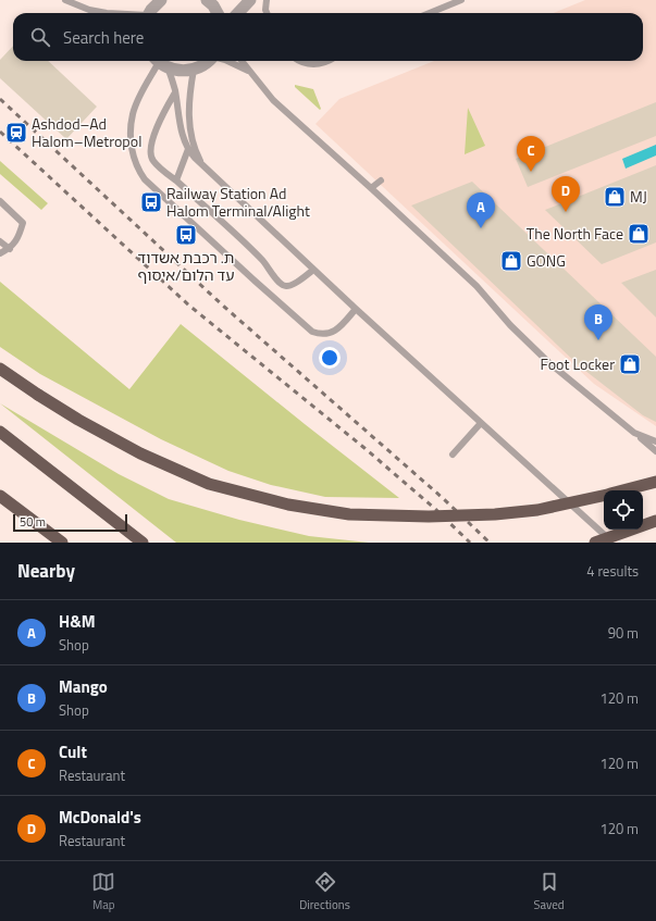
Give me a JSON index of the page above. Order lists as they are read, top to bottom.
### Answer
{
  "places": {
    "station": ["Ashdod–Ad Halom–Metropol"],
    "shop": [
      "MJ",
      "The North Face",
      "GONG",
      "Foot Locker"
    ],
    "bus stop": ["Railway Station Ad Halom Terminal/Alight", "ת. רכבת אשדוד עד הלום/איסוף"]
  },
  "scale_bar": "50 m",
  "page": {
    "search": "Search here",
    "pins": [
      "C",
      "D",
      "A",
      "B"
    ],
    "scale": "50 m",
    "heading": ["Nearby", "4 results"],
    "list": [
      {
        "mark": "A",
        "name": "H&M",
        "note": "Shop",
        "value": "90 m"
      },
      {
        "mark": "B",
        "name": "Mango",
        "note": "Shop",
        "value": "120 m"
      },
      {
        "mark": "C",
        "name": "Cult",
        "note": "Restaurant",
        "value": "120 m"
      },
      {
        "mark": "D",
        "name": "McDonald's",
        "note": "Restaurant",
        "value": "120 m"
      }
    ],
    "nav": ["Map", "Directions", "Saved"]
  }
}
